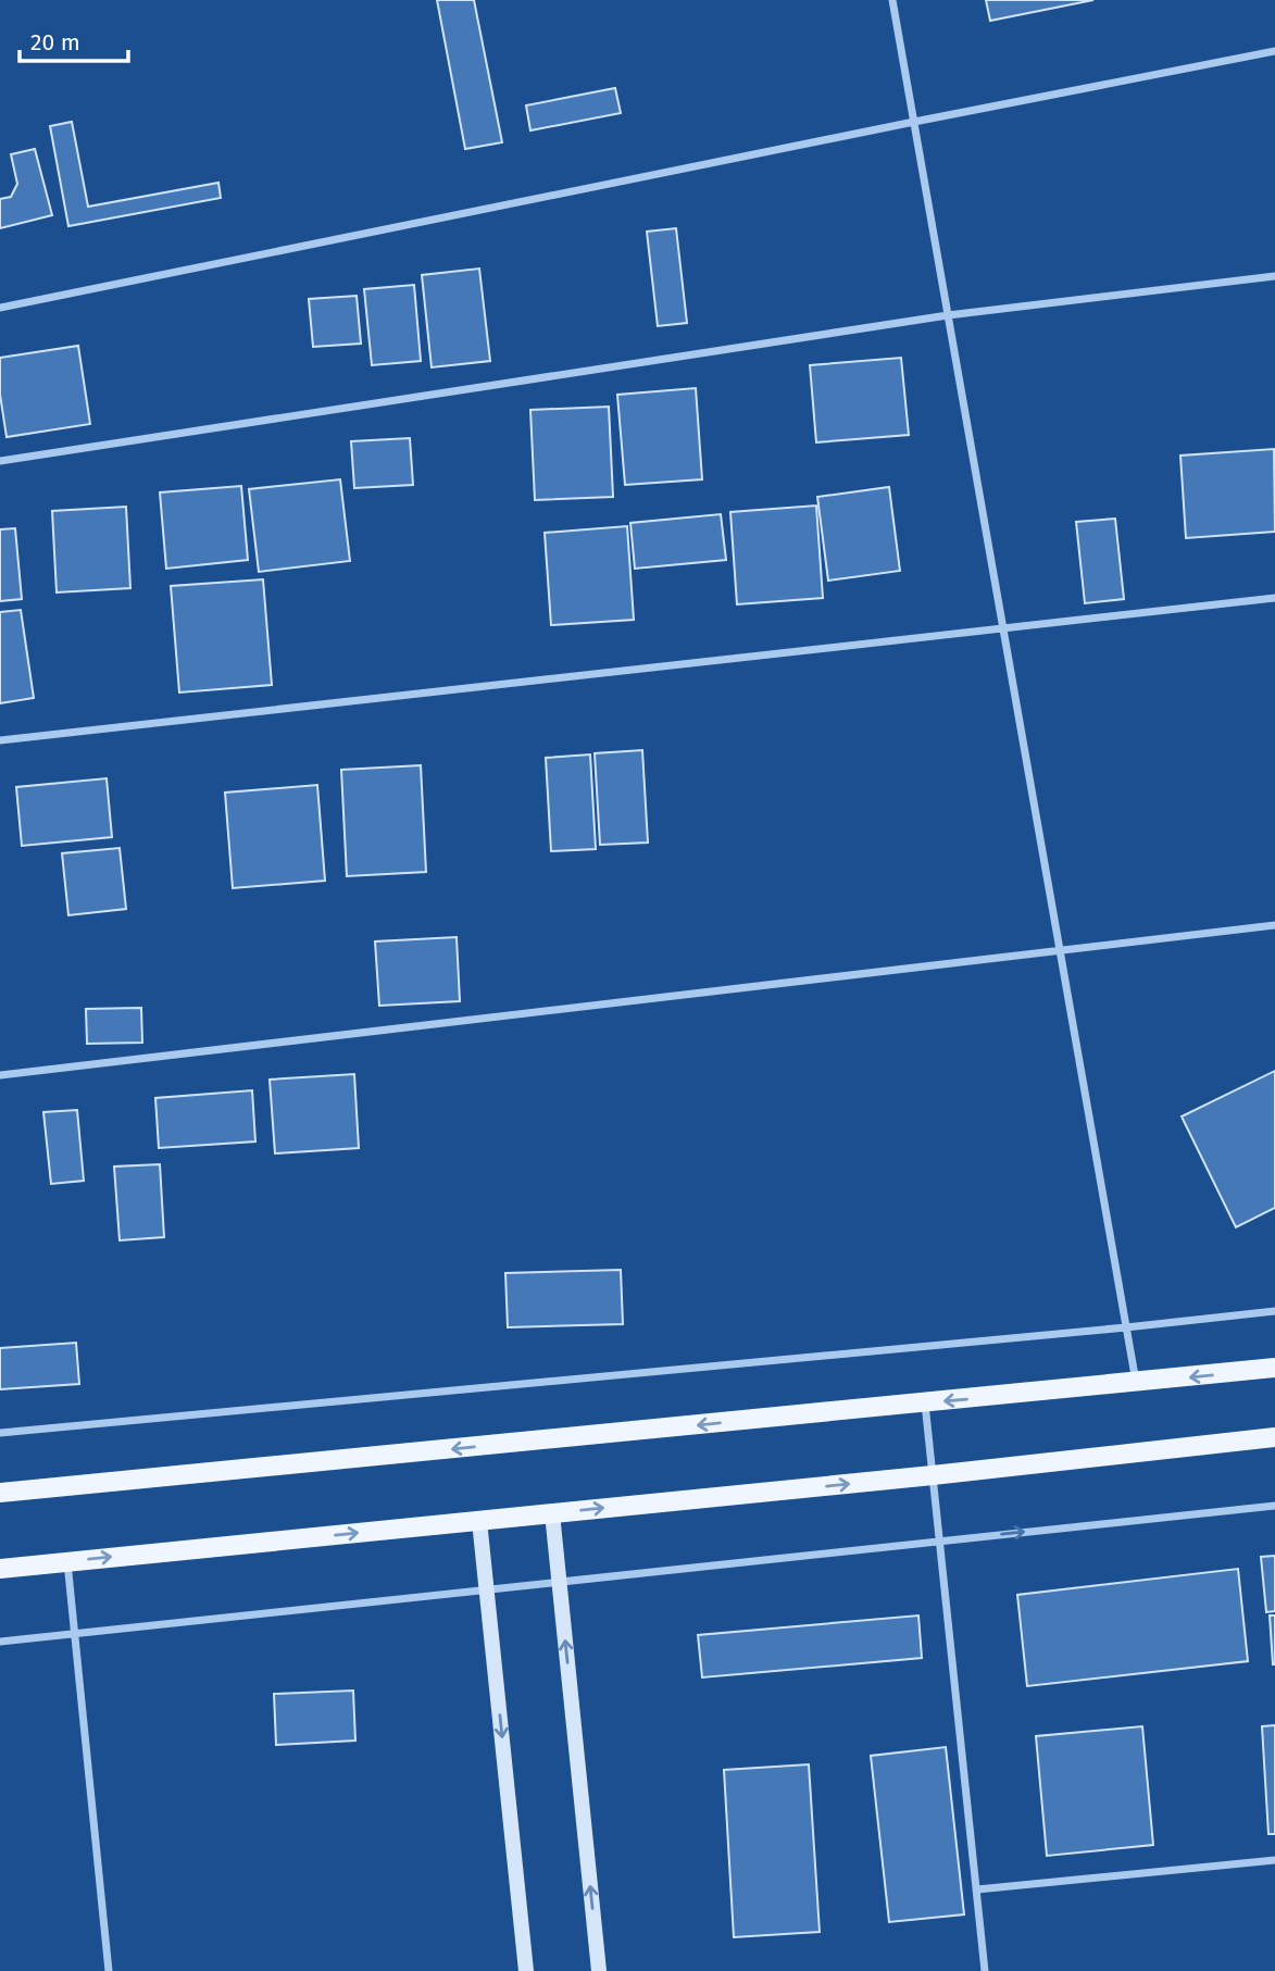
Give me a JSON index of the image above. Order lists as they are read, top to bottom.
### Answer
{
  "scale_bar": "20 m"
}
